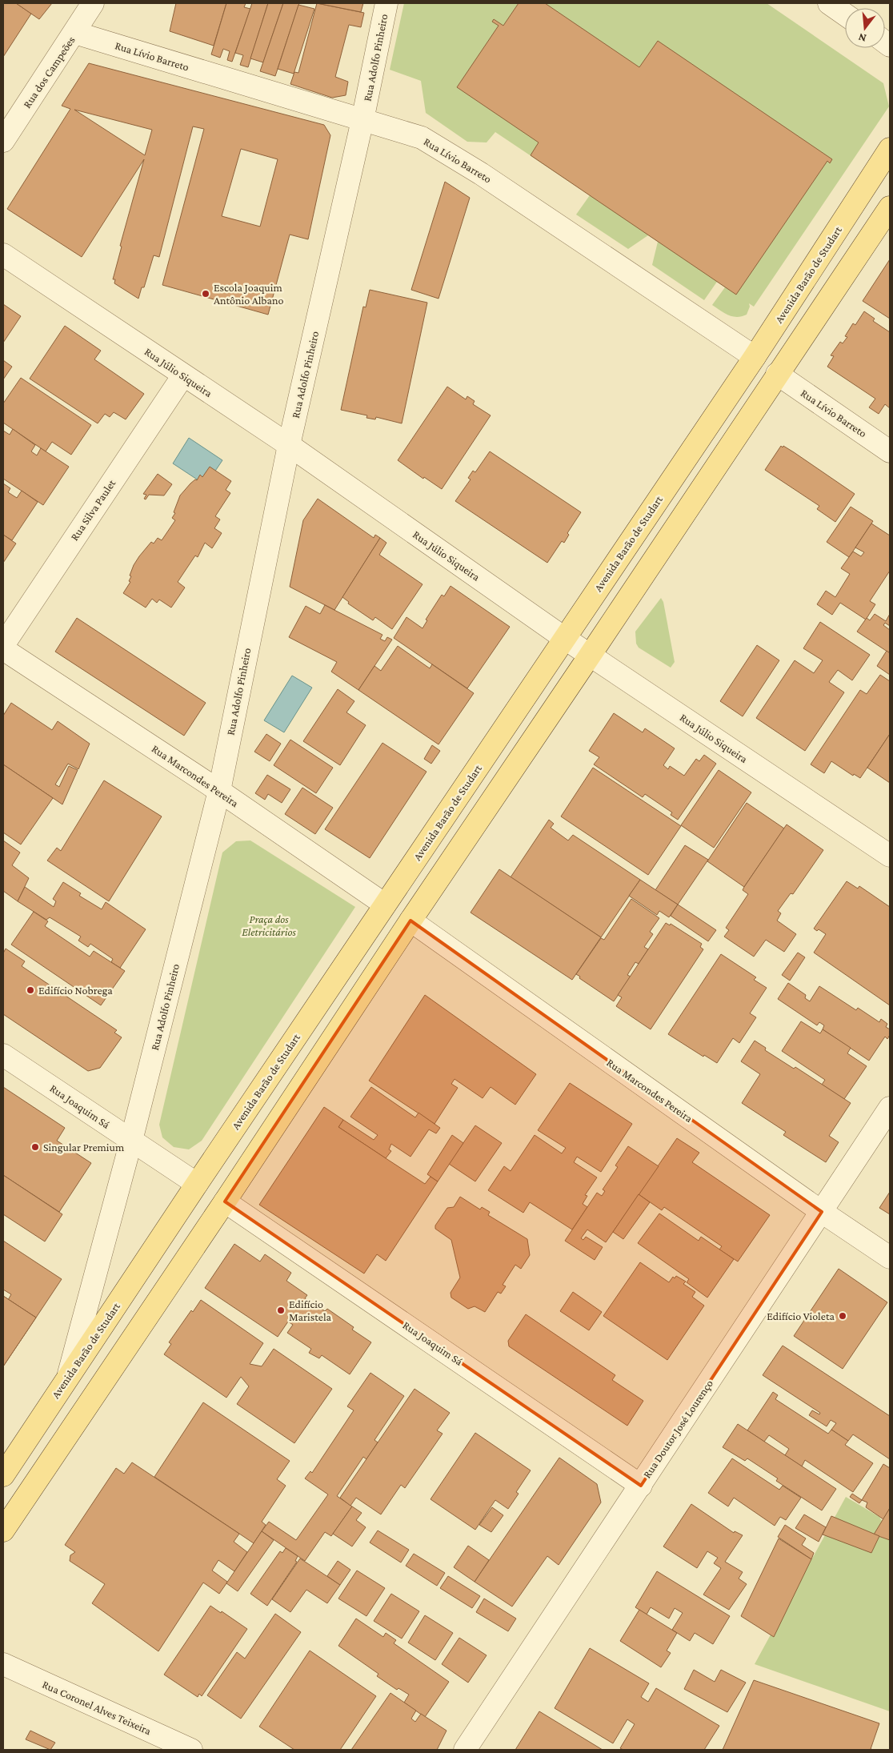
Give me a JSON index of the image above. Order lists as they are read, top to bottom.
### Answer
{
  "streets": {
    "main road": ["Avenida Barão de Studart"],
    "street": [
      "Rua Lívio Barreto",
      "Rua Adolfo Pinheiro",
      "Rua dos Campeões",
      "Rua Júlio Siqueira",
      "Rua Silva Paulet",
      "Rua Marcondes Pereira",
      "Rua Joaquim Sá",
      "Rua Doutor José Lourenço",
      "Rua Coronel Alves Teixeira"
    ]
  },
  "crossings": [
    ["Rua Lívio Barreto", "Rua Adolfo Pinheiro"],
    ["Rua Lívio Barreto", "Rua dos Campeões"],
    ["Rua Lívio Barreto", "Avenida Barão de Studart"],
    ["Rua Adolfo Pinheiro", "Avenida Barão de Studart"],
    ["Rua Adolfo Pinheiro", "Rua Júlio Siqueira"],
    ["Rua Adolfo Pinheiro", "Rua Marcondes Pereira"],
    ["Rua Adolfo Pinheiro", "Rua Joaquim Sá"],
    ["Avenida Barão de Studart", "Rua Júlio Siqueira"],
    ["Avenida Barão de Studart", "Rua Marcondes Pereira"],
    ["Avenida Barão de Studart", "Rua Joaquim Sá"],
    ["Rua Júlio Siqueira", "Rua Silva Paulet"],
    ["Rua Marcondes Pereira", "Rua Doutor José Lourenço"],
    ["Rua Joaquim Sá", "Rua Doutor José Lourenço"]
  ],
  "parks": ["Praça dos Eletricitários"],
  "places": [
    "Escola Joaquim Antônio Albano",
    "Edifício Nobrega",
    "Singular Premium",
    "Edifício Maristela",
    "Edifício Violeta"
  ],
  "north": "bottom"
}
